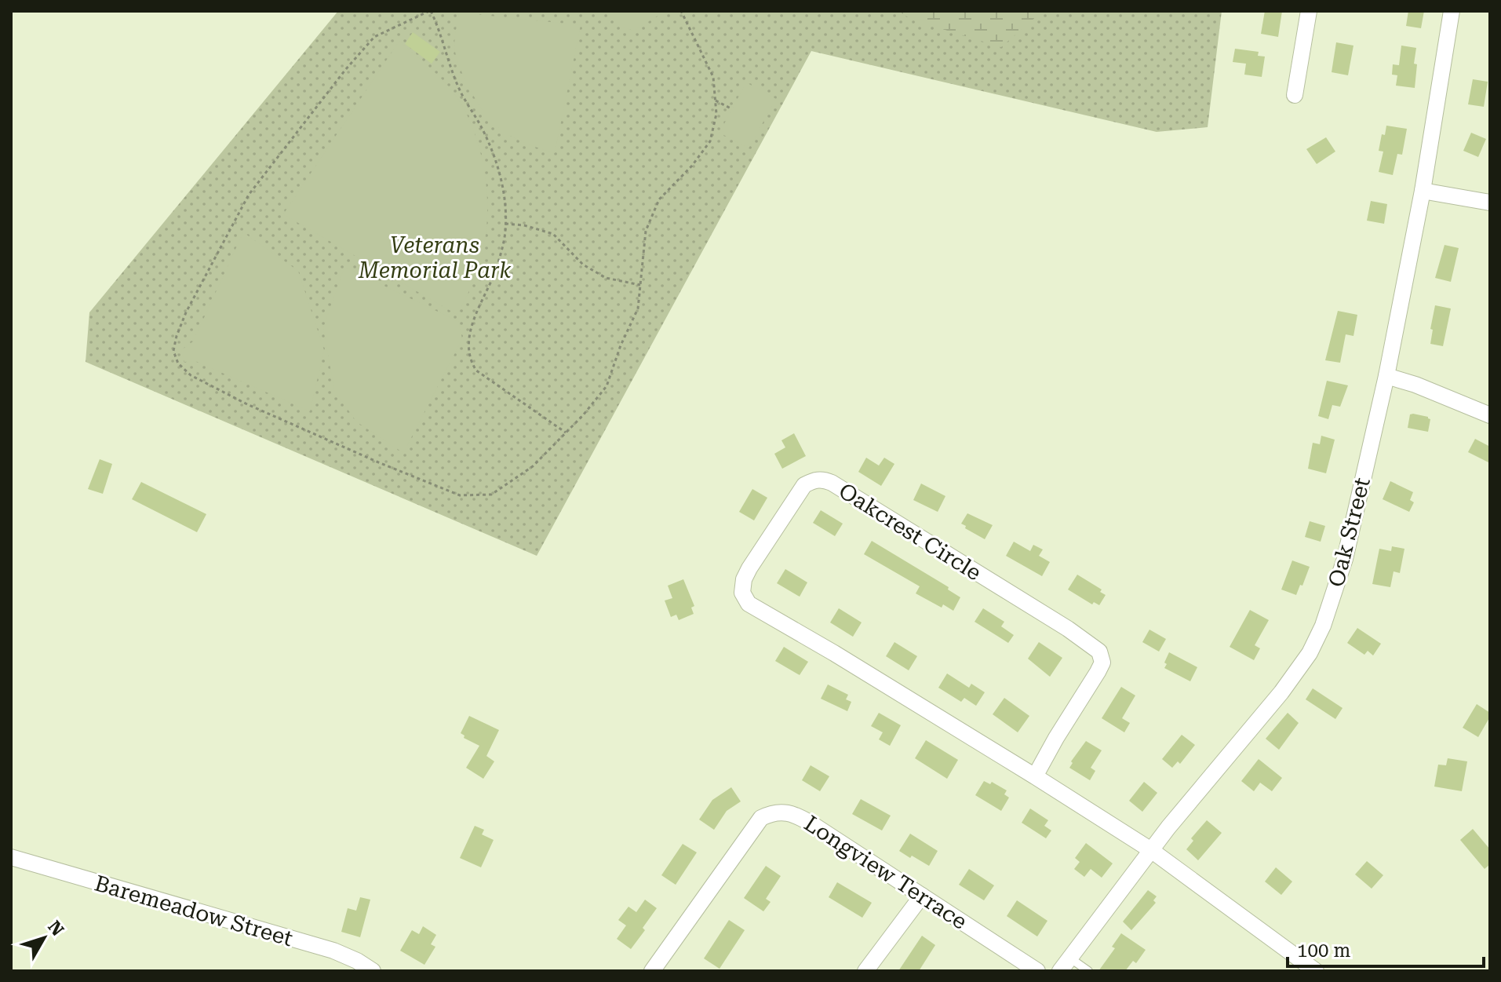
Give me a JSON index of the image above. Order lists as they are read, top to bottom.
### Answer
{
  "streets": {
    "street": [
      "Oakcrest Circle",
      "Oak Street",
      "Longview Terrace",
      "Baremeadow Street"
    ]
  },
  "crossings": [
    ["Oakcrest Circle", "Oak Street"]
  ],
  "parks": ["Veterans Memorial Park"],
  "scale_bar": "100 m",
  "north": "top right"
}
